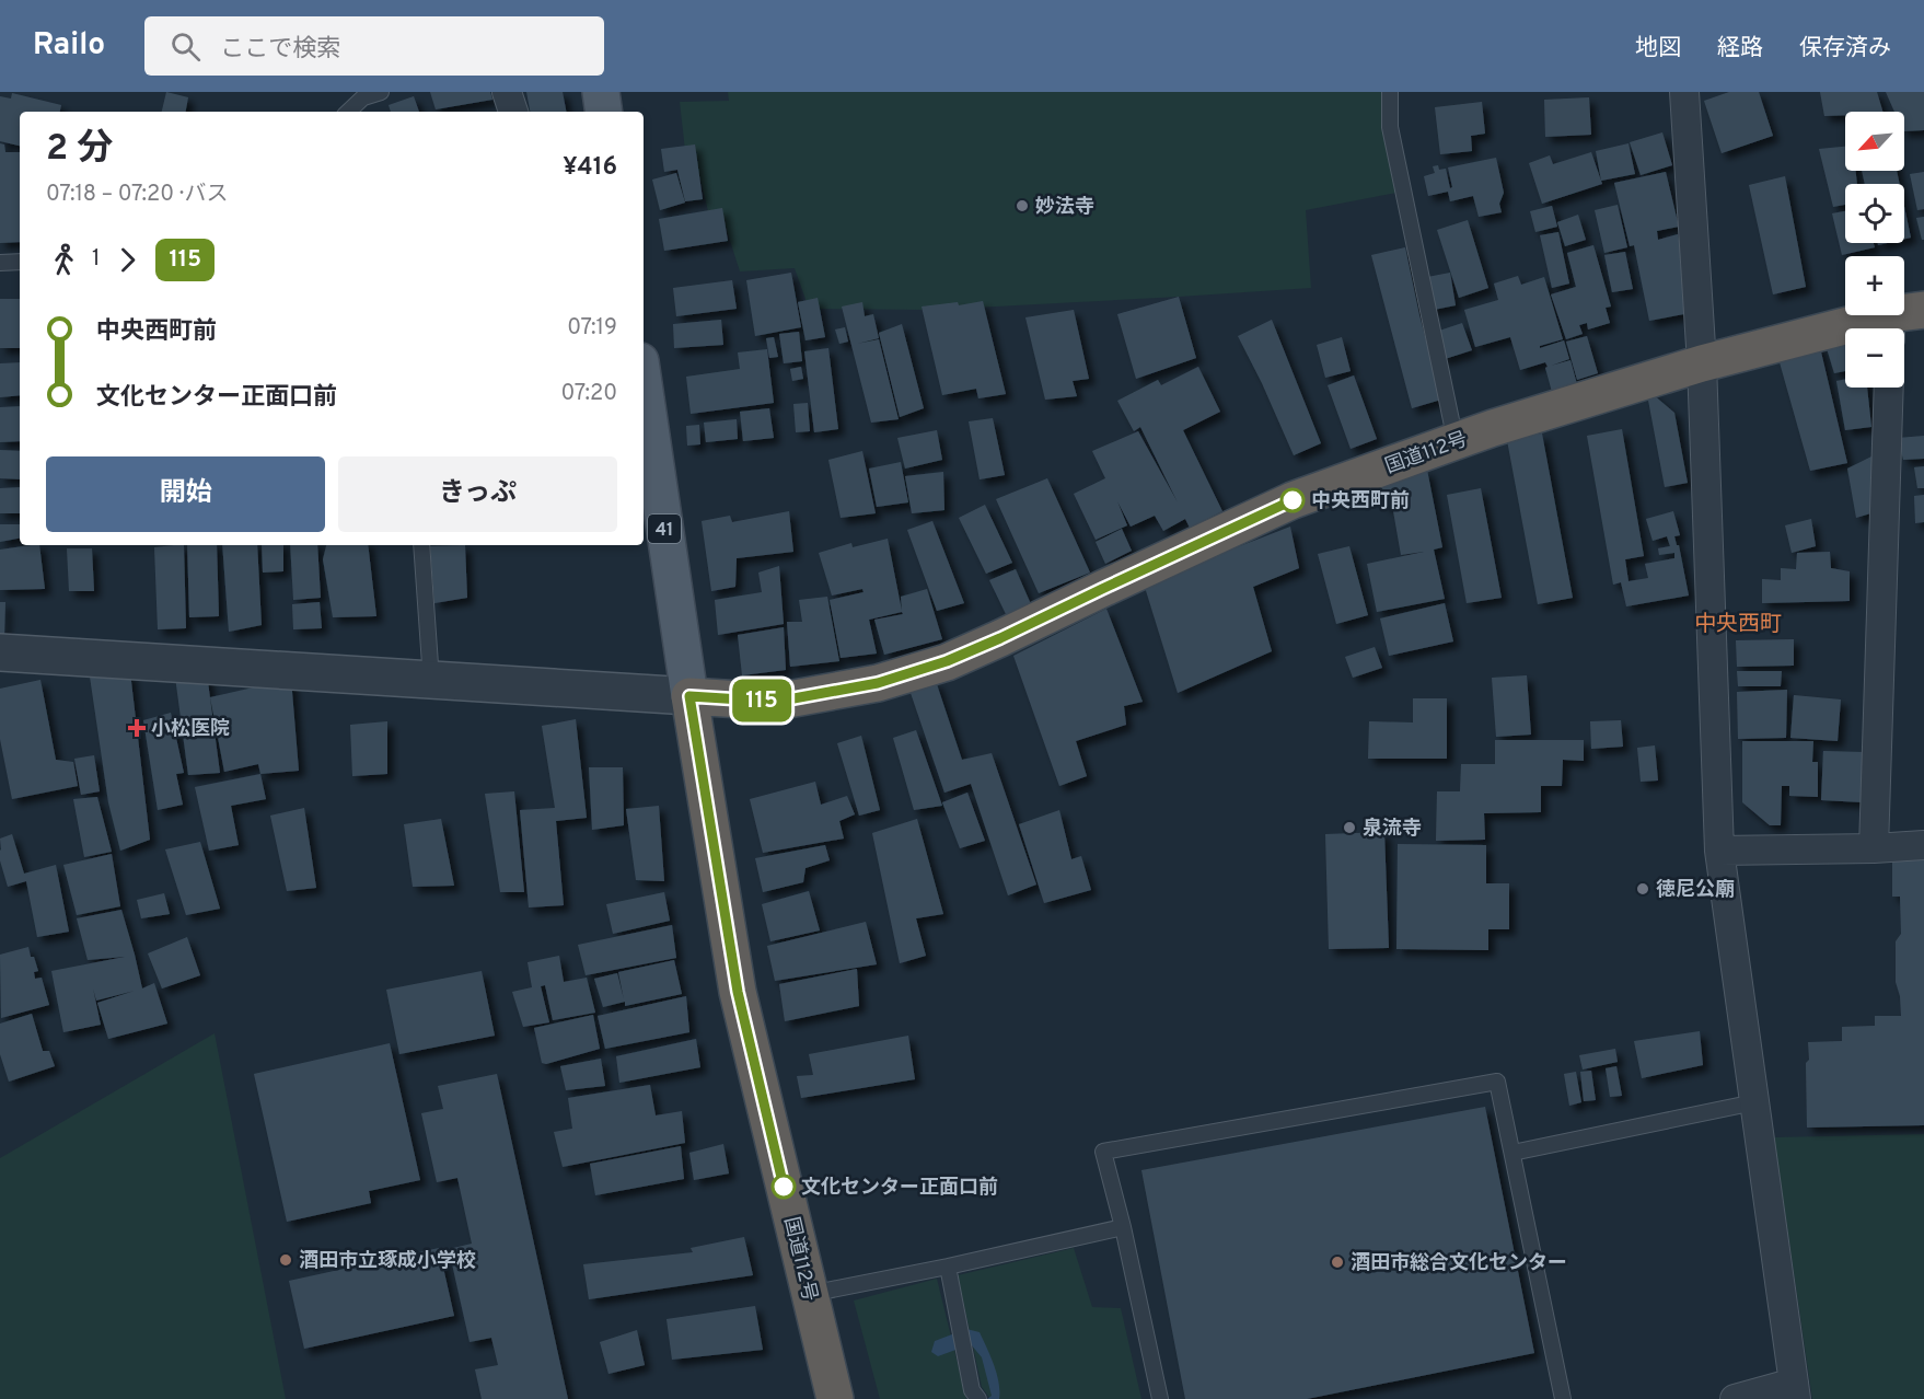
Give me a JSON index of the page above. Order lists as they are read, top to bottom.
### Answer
{
  "streets": {
    "highway": ["国道112号"],
    "main road": ["41"]
  },
  "crossings": [
    ["国道112号", "41"]
  ],
  "districts": ["中央西町"],
  "places": {
    "other": [
      "妙法寺",
      "中央西町前",
      "泉流寺",
      "徳尼公廟",
      "文化センター正面口前",
      "酒田市立琢成小学校",
      "酒田市総合文化センター"
    ],
    "health": ["小松医院"]
  },
  "lines": ["bus line 115"],
  "north": "bottom left",
  "page": {
    "header": "Railo",
    "search": "ここで検索",
    "nav": ["地図", "経路", "保存済み"],
    "on_map": "115",
    "map_buttons": ["+", "−"],
    "heading": ["2 分", "07:18 – 07:20 · バス", "¥416"],
    "legs": ["1", "115"],
    "list": [
      {
        "name": "中央西町前",
        "value": "07:19"
      },
      {
        "name": "文化センター正面口前",
        "value": "07:20"
      }
    ],
    "buttons": ["開始", "きっぷ"]
  }
}
